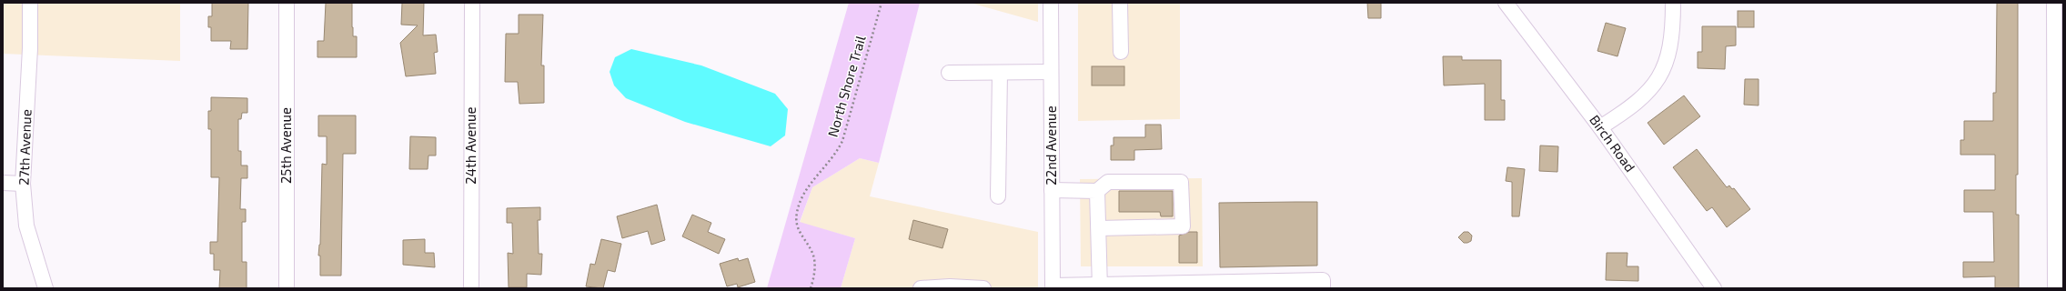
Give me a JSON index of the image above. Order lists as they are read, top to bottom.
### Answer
{
  "streets": {
    "street": [
      "Birch Road",
      "25th Avenue",
      "24th Avenue",
      "22nd Avenue",
      "27th Avenue"
    ],
    "path": ["North Shore Trail"]
  }
}
